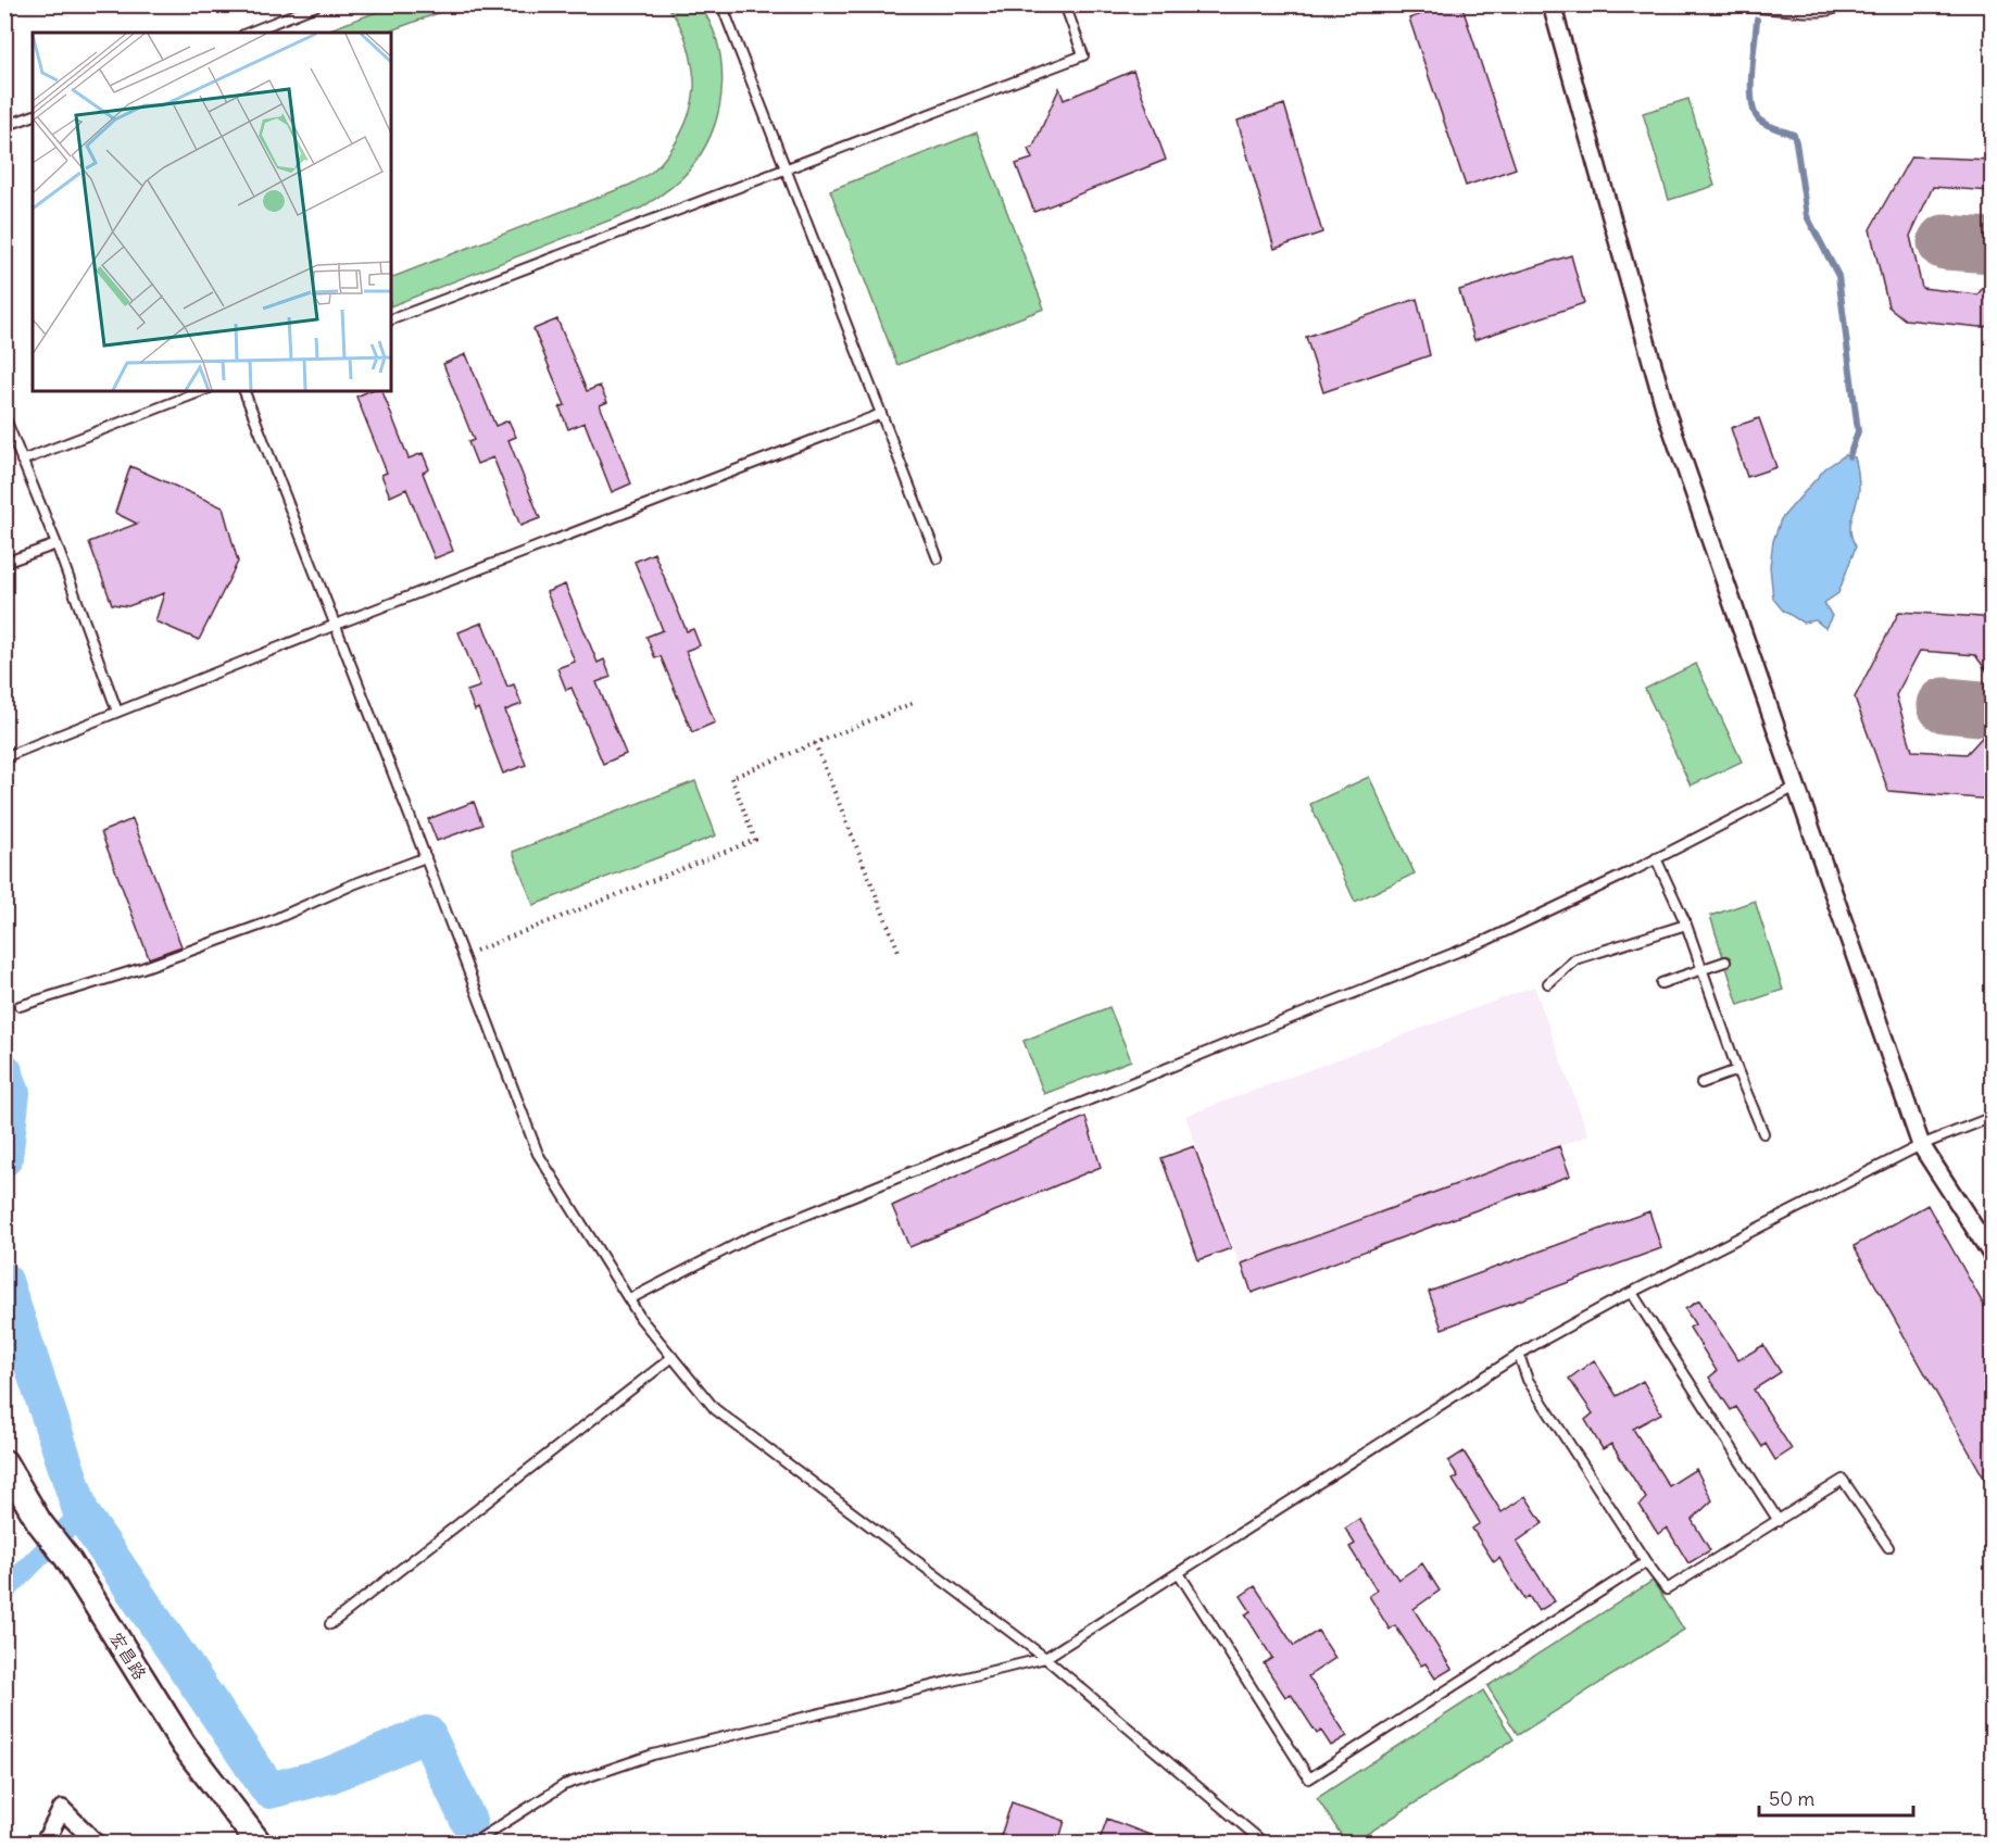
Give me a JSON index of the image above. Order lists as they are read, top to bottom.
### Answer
{
  "streets": {
    "street": ["宏昌路"]
  },
  "scale_bar": "50 m"
}
